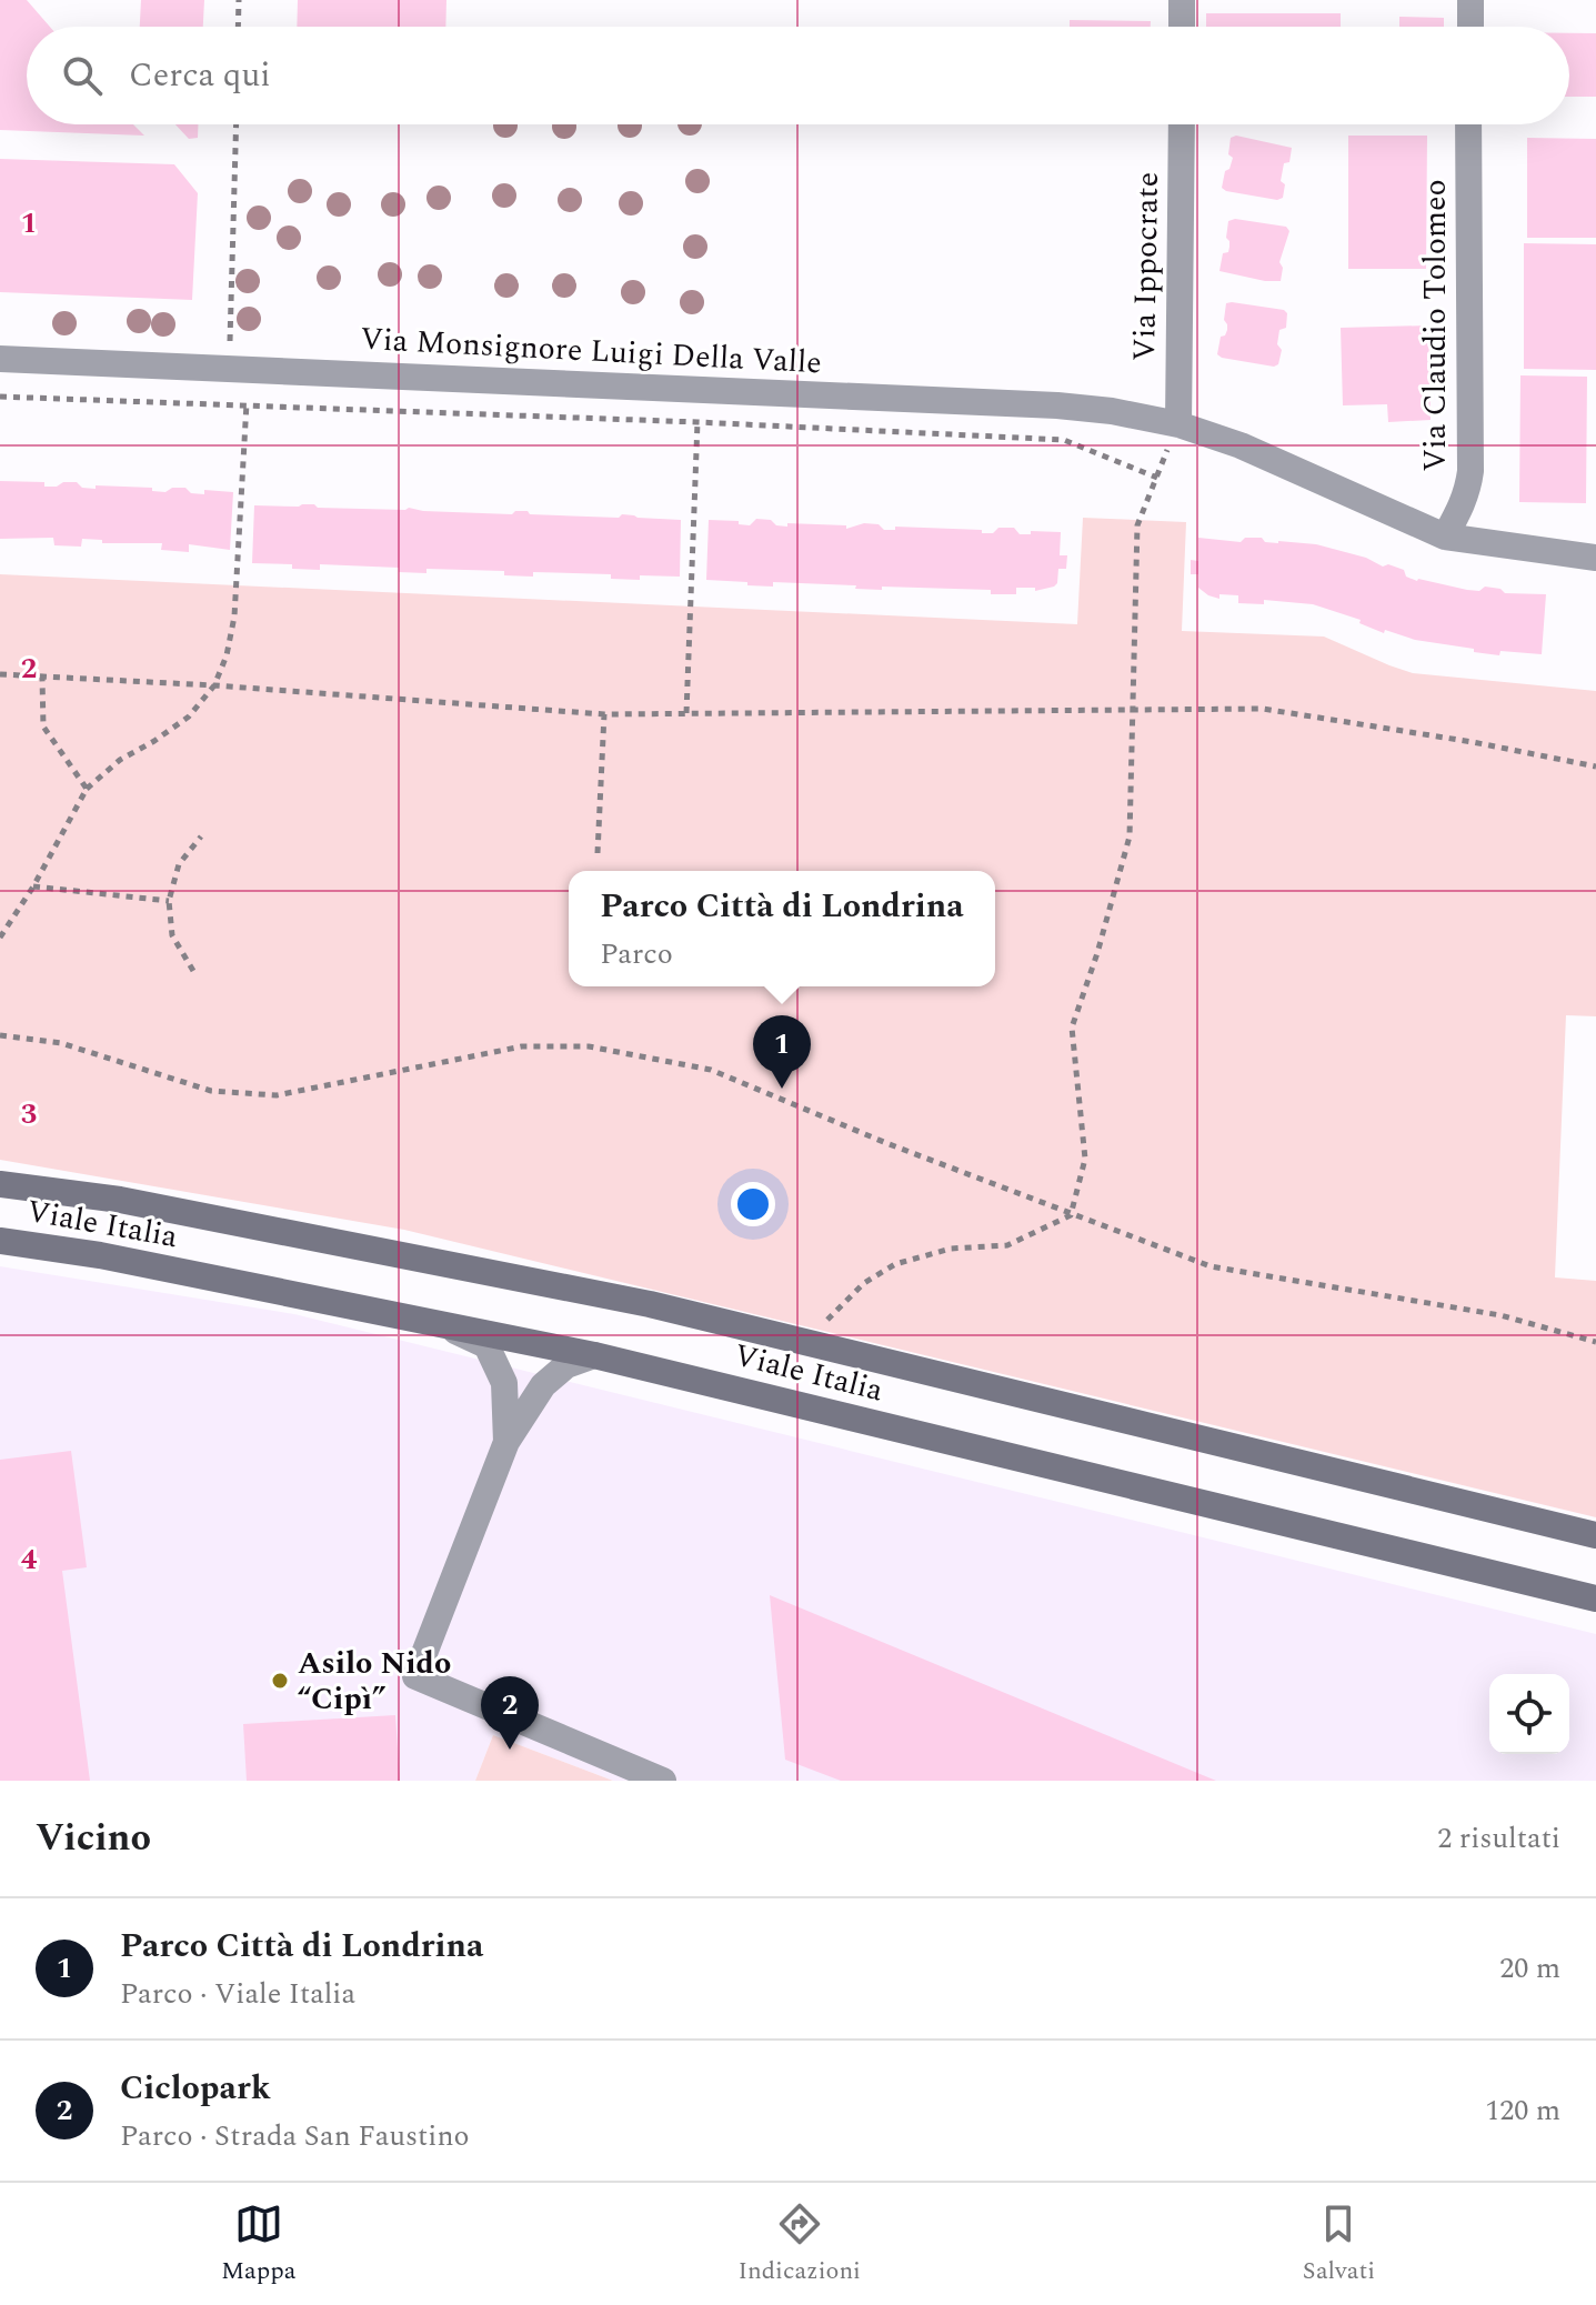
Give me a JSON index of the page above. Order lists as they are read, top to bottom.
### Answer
{
  "streets": {
    "main road": ["Viale Italia"],
    "street": ["Via Ippocrate", "Via Claudio Tolomeo", "Via Monsignore Luigi Della Valle"]
  },
  "crossings": [
    ["Via Ippocrate", "Via Monsignore Luigi Della Valle"]
  ],
  "places": ["Asilo Nido “Cipì”"],
  "page": {
    "search": "Cerca qui",
    "popup": ["Parco Città di Londrina", "Parco"],
    "pins": ["1", "2"],
    "heading": ["Vicino", "2 risultati"],
    "list": [
      {
        "mark": "1",
        "name": "Parco Città di Londrina",
        "note": "Parco · Viale Italia",
        "value": "20 m"
      },
      {
        "mark": "2",
        "name": "Ciclopark",
        "note": "Parco · Strada San Faustino",
        "value": "120 m"
      }
    ],
    "nav": ["Mappa", "Indicazioni", "Salvati"]
  },
  "grid": {
    "rows": [
      "1",
      "2",
      "3",
      "4"
    ]
  }
}
